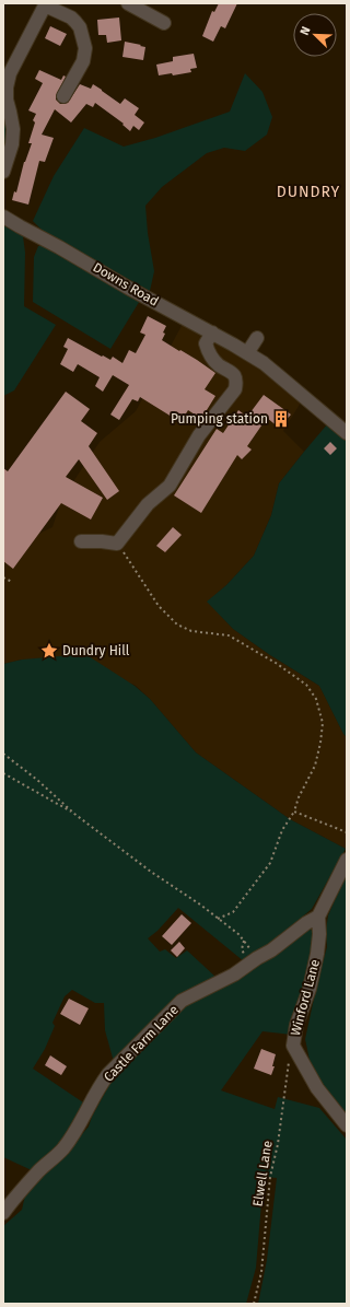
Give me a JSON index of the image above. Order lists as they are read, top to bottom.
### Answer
{
  "streets": {
    "street": ["Downs Road", "Winford Lane", "Castle Farm Lane"],
    "path": ["Elwell Lane"]
  },
  "crossings": [
    ["Winford Lane", "Castle Farm Lane"],
    ["Winford Lane", "Elwell Lane"]
  ],
  "districts": ["DUNDRY"],
  "places": {
    "building": ["Pumping station"],
    "place": ["Dundry Hill"]
  },
  "north": "top left"
}
